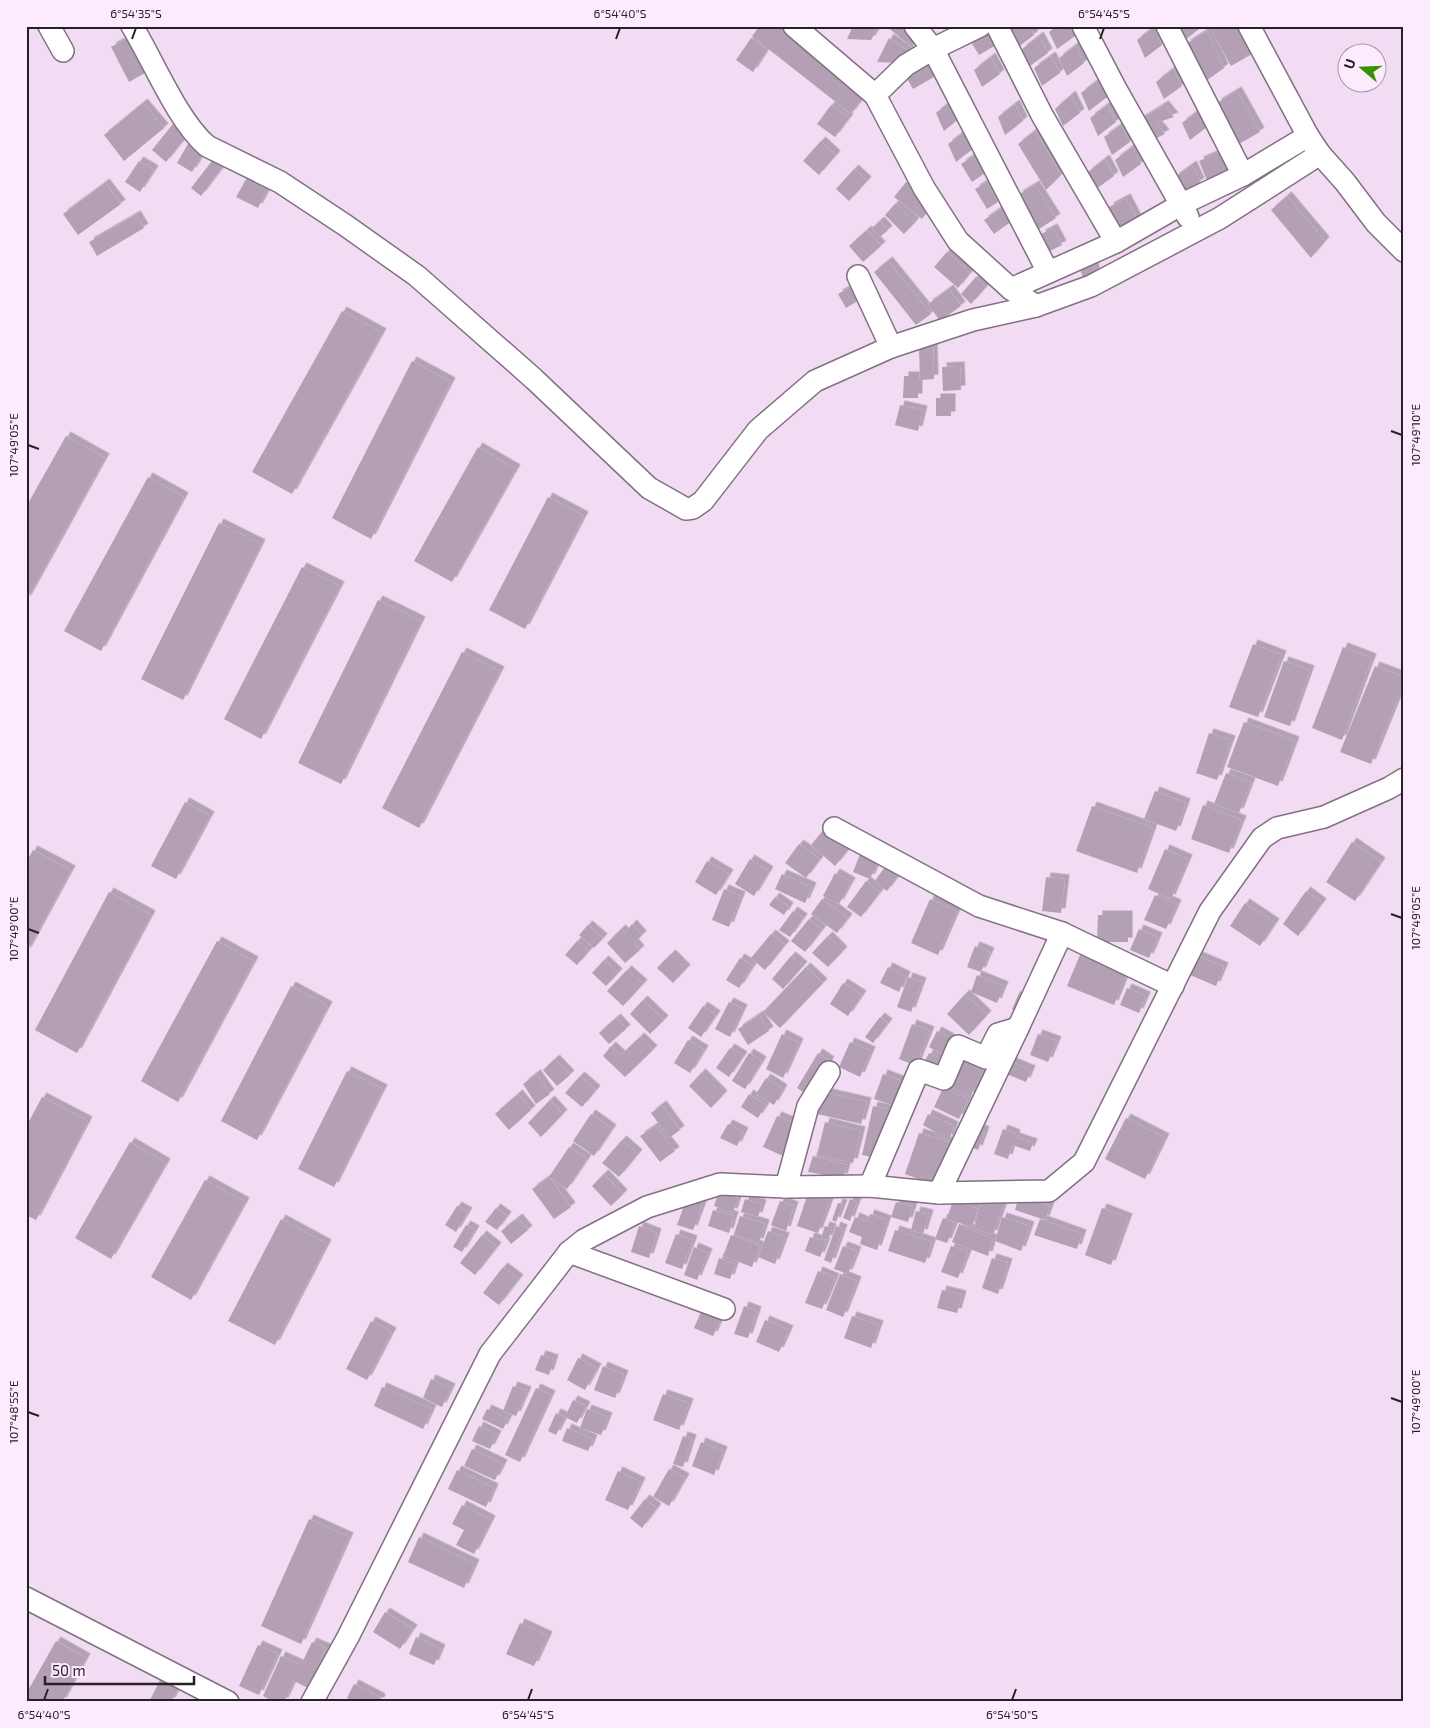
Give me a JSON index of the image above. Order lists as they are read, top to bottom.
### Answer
{
  "scale_bar": "50 m",
  "north": "left",
  "coordinates": [
    "6°54'35\"S",
    "6°54'40\"S",
    "6°54'45\"S",
    "107°49'10\"E",
    "107°49'05\"E",
    "107°49'00\"E",
    "107°48'55\"E",
    "6°54'50\"S"
  ]
}
